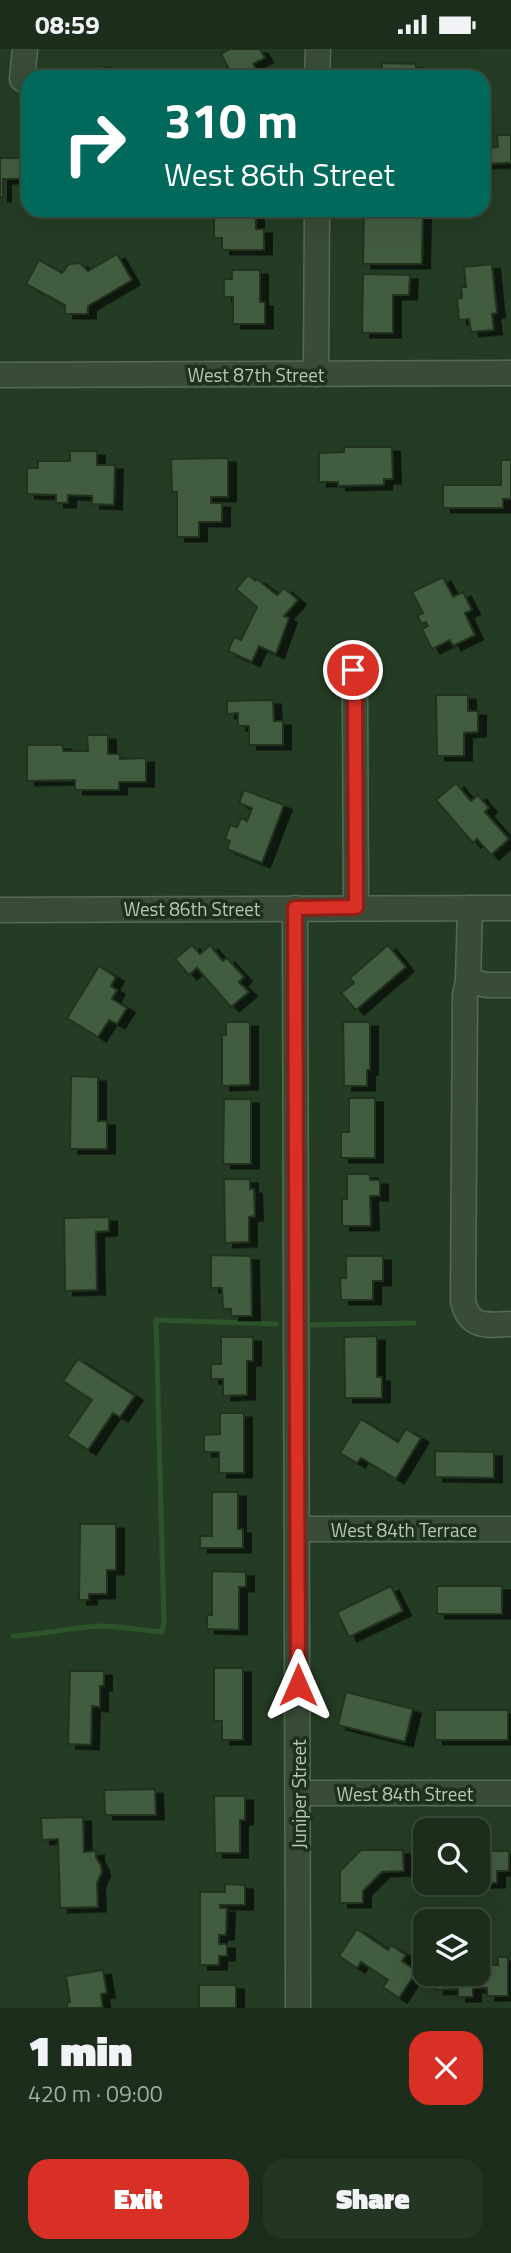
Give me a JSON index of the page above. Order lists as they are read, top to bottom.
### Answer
{
  "streets": {
    "street": [
      "West 87th Street",
      "West 86th Street",
      "West 84th Terrace",
      "West 84th Street",
      "Juniper Street"
    ]
  },
  "crossings": [
    ["West 86th Street", "Juniper Street"],
    ["West 84th Terrace", "Juniper Street"],
    ["West 84th Street", "Juniper Street"]
  ],
  "page": {
    "status": "08:59",
    "turn": ["310 m", "West 86th Street"],
    "heading": ["1 min", "420 m · 09:00"],
    "buttons": ["Exit", "Share"]
  }
}
